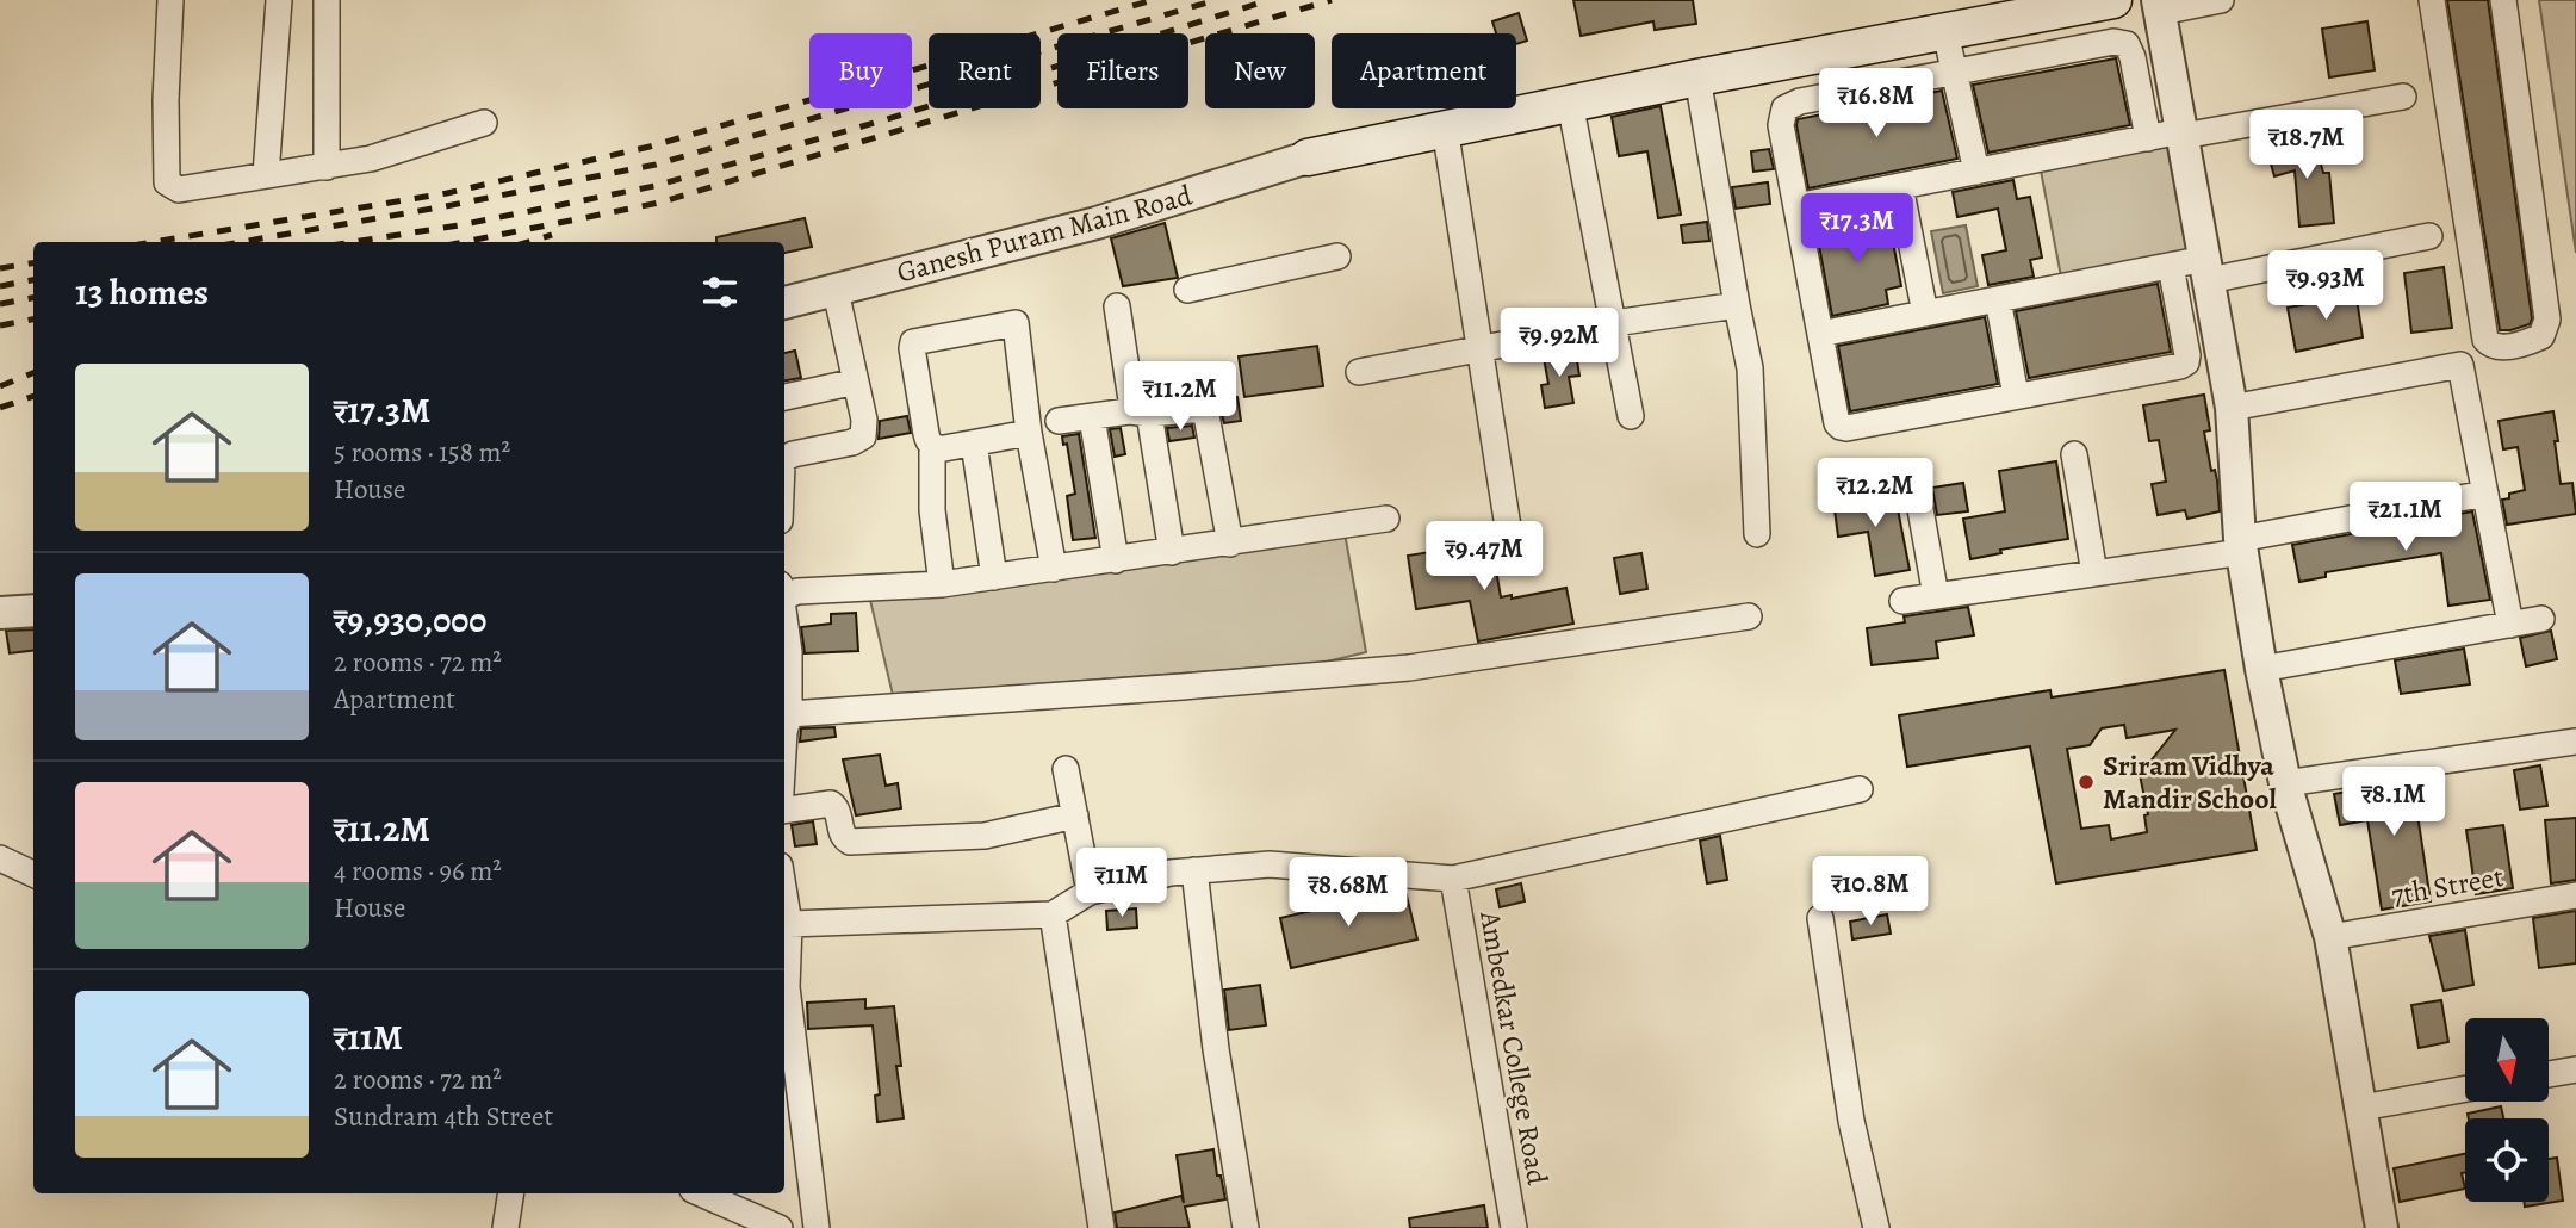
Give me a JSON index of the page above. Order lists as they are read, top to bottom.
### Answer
{
  "streets": {
    "street": ["Ganesh Puram Main Road", "7th Street", "Ambedkar College Road"]
  },
  "places": ["Sriram Vidhya Mandir School"],
  "north": "bottom",
  "page": {
    "chip": [
      "Buy",
      "Rent",
      "Filters",
      "New",
      "Apartment"
    ],
    "price": [
      "₹16.8M",
      "₹18.7M",
      "₹17.3M",
      "₹9.93M",
      "₹9.92M",
      "₹11.2M",
      "₹12.2M",
      "₹21.1M",
      "₹9.47M",
      "₹8.1M",
      "₹11M",
      "₹10.8M",
      "₹8.68M"
    ],
    "heading": "13 homes",
    "list": [
      {
        "name": "₹17.3M",
        "note": "5 rooms · 158 m² · House"
      },
      {
        "name": "₹9,930,000",
        "note": "2 rooms · 72 m² · Apartment"
      },
      {
        "name": "₹11.2M",
        "note": "4 rooms · 96 m² · House"
      },
      {
        "name": "₹11M",
        "note": "2 rooms · 72 m² · Sundram 4th Street"
      }
    ]
  }
}
